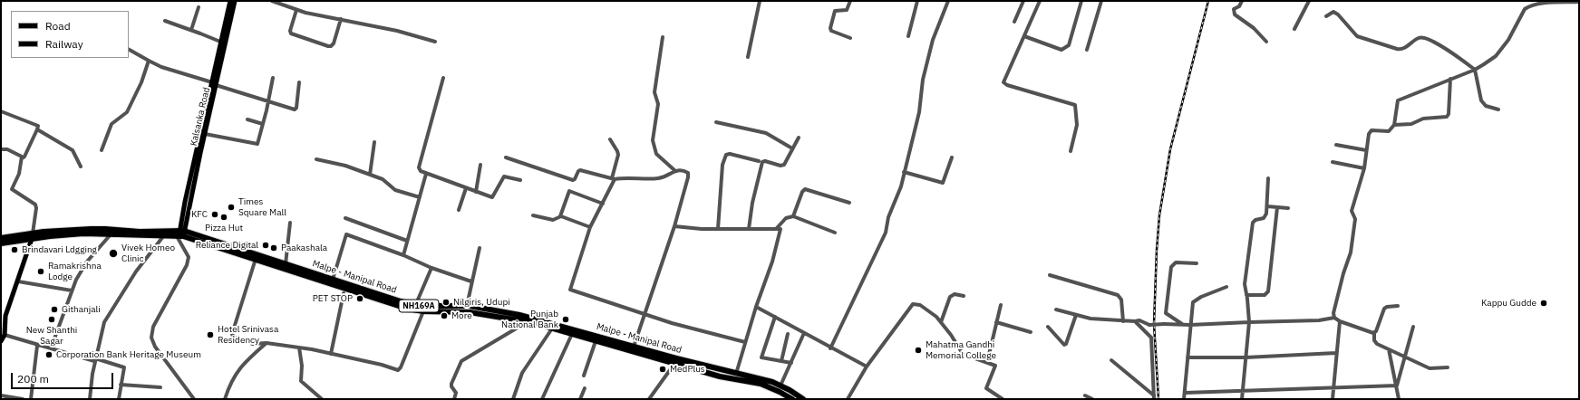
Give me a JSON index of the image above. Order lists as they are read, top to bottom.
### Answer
{
  "streets": {
    "highway": ["Malpe - Manipal Road", "NH169A"],
    "main road": ["Kalsanka Road"]
  },
  "crossings": [
    ["Kalsanka Road", "Malpe - Manipal Road"]
  ],
  "places": [
    "Times Square Mall",
    "KFC",
    "Pizza Hut",
    "Reliance Digital",
    "Paakashala",
    "Brindavari Ldgging",
    "Vivek Homeo Clinic",
    "Ramakrishna Lodge",
    "PET STOP",
    "Nilgiris, Udupi",
    "Kappu Gudde",
    "Githanjali",
    "More",
    "New Shanthi Sagar",
    "Punjab National Bank",
    "Hotel Srinivasa Residency",
    "Mahatma Gandhi Memorial College",
    "Corporation Bank Heritage Museum",
    "MedPlus"
  ],
  "legend": ["Road", "Railway"],
  "scale_bar": "200 m"
}
